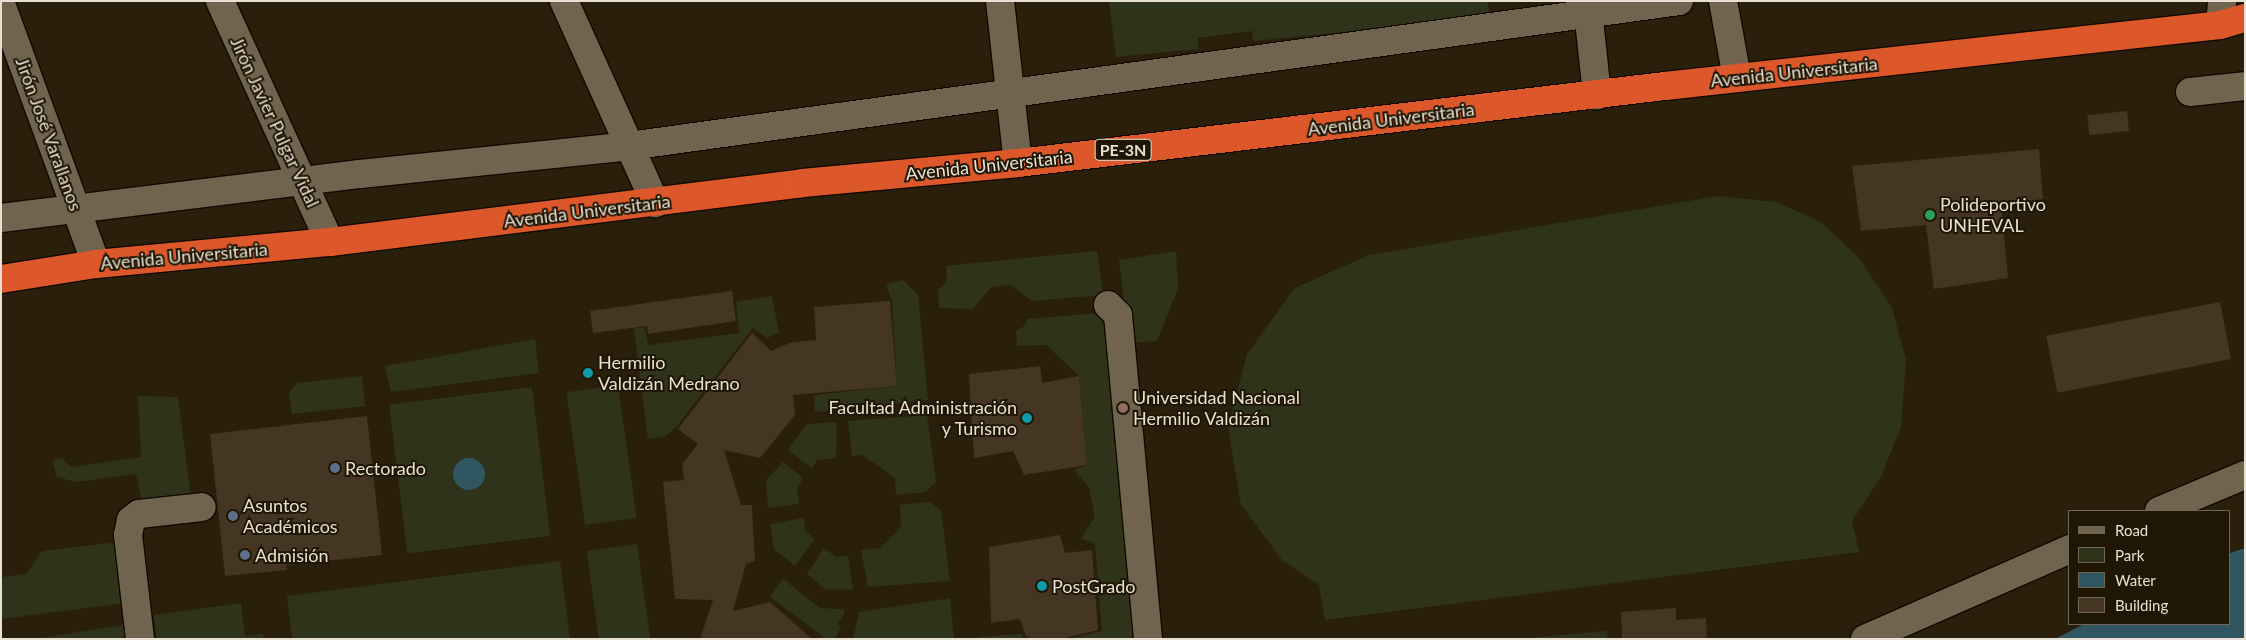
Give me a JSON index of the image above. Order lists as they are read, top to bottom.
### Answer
{
  "streets": {
    "highway": ["Avenida Universitaria", "PE-3N"],
    "street": ["Jirón Javier Pulgar Vidal", "Jirón José Varallanos"]
  },
  "crossings": [
    ["Avenida Universitaria", "Jirón Javier Pulgar Vidal"],
    ["Avenida Universitaria", "Jirón José Varallanos"]
  ],
  "places": [
    "Polideportivo UNHEVAL",
    "Hermilio Valdizán Medrano",
    "Universidad Nacional Hermilio Valdizán",
    "Facultad Administración y Turismo",
    "Rectorado",
    "Asuntos Académicos",
    "Admisión",
    "PostGrado"
  ],
  "legend": [
    "Road",
    "Park",
    "Water",
    "Building"
  ]
}
